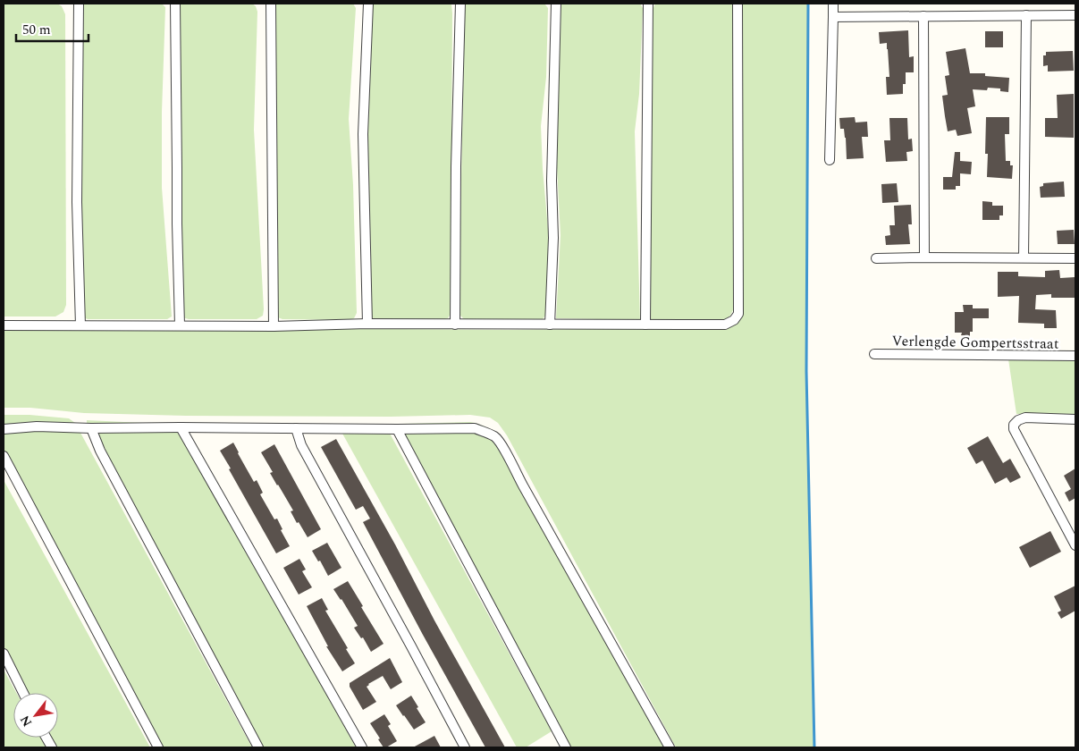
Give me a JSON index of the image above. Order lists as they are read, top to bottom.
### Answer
{
  "streets": {
    "street": ["Verlengde Gompertsstraat"]
  },
  "scale_bar": "50 m",
  "north": "bottom left"
}
